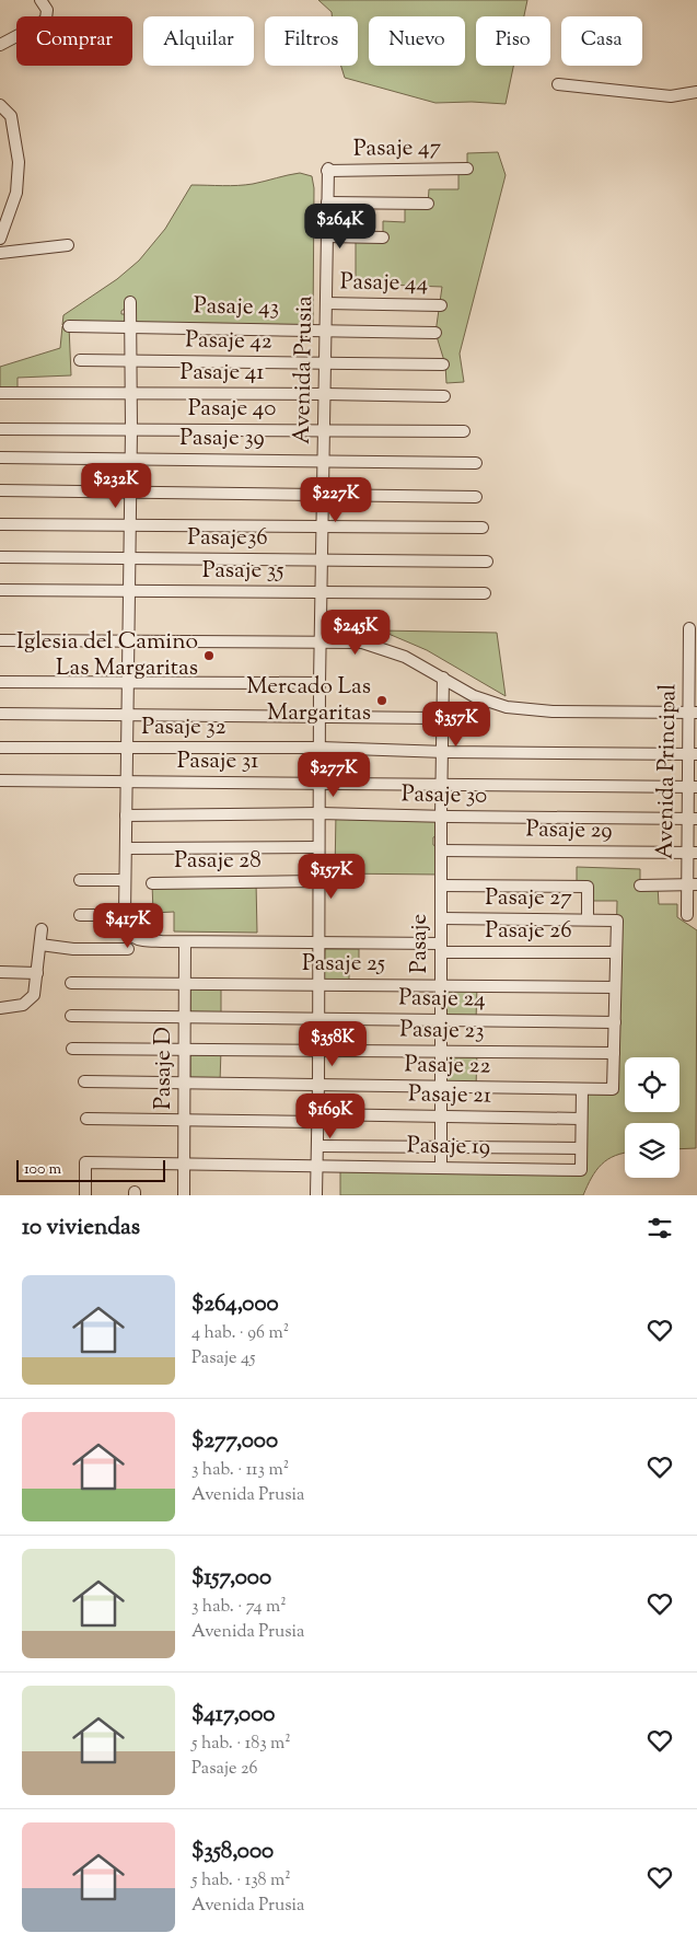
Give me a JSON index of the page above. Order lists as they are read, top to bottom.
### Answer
{
  "streets": {
    "street": [
      "Pasaje 47",
      "Pasaje 44",
      "Pasaje 43",
      "Pasaje 42",
      "Avenida Prusia",
      "Pasaje 41",
      "Pasaje 40",
      "Pasaje 39",
      "Pasaje36",
      "Pasaje 35",
      "Pasaje 32",
      "Pasaje 31",
      "Avenida Principal",
      "Pasaje 30",
      "Pasaje 29",
      "Pasaje 28",
      "Pasaje 27",
      "Pasaje 26",
      "Pasaje",
      "Pasaje 25",
      "Pasaje 24",
      "Pasaje 23",
      "Pasaje 22",
      "Pasaje D",
      "Pasaje 21",
      "Pasaje 19"
    ]
  },
  "crossings": [
    ["Pasaje 47", "Avenida Prusia"],
    ["Pasaje 44", "Avenida Prusia"],
    ["Pasaje 43", "Avenida Prusia"],
    ["Pasaje 42", "Avenida Prusia"],
    ["Avenida Prusia", "Pasaje 41"],
    ["Avenida Prusia", "Pasaje 40"],
    ["Avenida Prusia", "Pasaje 39"],
    ["Avenida Prusia", "Pasaje36"],
    ["Avenida Prusia", "Pasaje 35"],
    ["Avenida Prusia", "Pasaje 32"],
    ["Avenida Prusia", "Pasaje 31"],
    ["Avenida Prusia", "Pasaje 30"],
    ["Avenida Prusia", "Pasaje 28"],
    ["Avenida Prusia", "Pasaje 26"],
    ["Avenida Prusia", "Pasaje 25"],
    ["Avenida Prusia", "Pasaje 24"],
    ["Avenida Prusia", "Pasaje 23"],
    ["Avenida Prusia", "Pasaje 22"],
    ["Avenida Prusia", "Pasaje 21"],
    ["Avenida Prusia", "Pasaje 19"],
    ["Pasaje 32", "Avenida Principal"],
    ["Pasaje 32", "Pasaje"],
    ["Pasaje 31", "Avenida Principal"],
    ["Pasaje 31", "Pasaje"],
    ["Avenida Principal", "Pasaje 30"],
    ["Avenida Principal", "Pasaje 29"],
    ["Pasaje 30", "Pasaje"],
    ["Pasaje 29", "Pasaje"],
    ["Pasaje 27", "Pasaje 26"],
    ["Pasaje 27", "Pasaje"],
    ["Pasaje 26", "Pasaje"],
    ["Pasaje 26", "Pasaje D"],
    ["Pasaje", "Pasaje 25"],
    ["Pasaje", "Pasaje 24"],
    ["Pasaje", "Pasaje 23"],
    ["Pasaje", "Pasaje 22"],
    ["Pasaje", "Pasaje 21"],
    ["Pasaje", "Pasaje 19"],
    ["Pasaje 25", "Pasaje D"],
    ["Pasaje 24", "Pasaje D"],
    ["Pasaje 23", "Pasaje 22"],
    ["Pasaje 23", "Pasaje D"],
    ["Pasaje 22", "Pasaje D"],
    ["Pasaje D", "Pasaje 21"],
    ["Pasaje D", "Pasaje 19"]
  ],
  "places": ["Iglesia del Camino Las Margaritas", "Mercado Las Margaritas"],
  "scale_bar": "100 m",
  "page": {
    "chip": [
      "Comprar",
      "Alquilar",
      "Filtros",
      "Nuevo",
      "Piso",
      "Casa"
    ],
    "price": [
      "$264K",
      "$232K",
      "$227K",
      "$245K",
      "$357K",
      "$277K",
      "$157K",
      "$417K",
      "$358K",
      "$169K"
    ],
    "scale": "100 m",
    "heading": "10 viviendas",
    "list": [
      {
        "name": "$264,000",
        "note": "4 hab. · 96 m² · Pasaje 45"
      },
      {
        "name": "$277,000",
        "note": "3 hab. · 113 m² · Avenida Prusia"
      },
      {
        "name": "$157,000",
        "note": "3 hab. · 74 m² · Avenida Prusia"
      },
      {
        "name": "$417,000",
        "note": "5 hab. · 183 m² · Pasaje 26"
      },
      {
        "name": "$358,000",
        "note": "5 hab. · 138 m² · Avenida Prusia"
      }
    ]
  }
}
